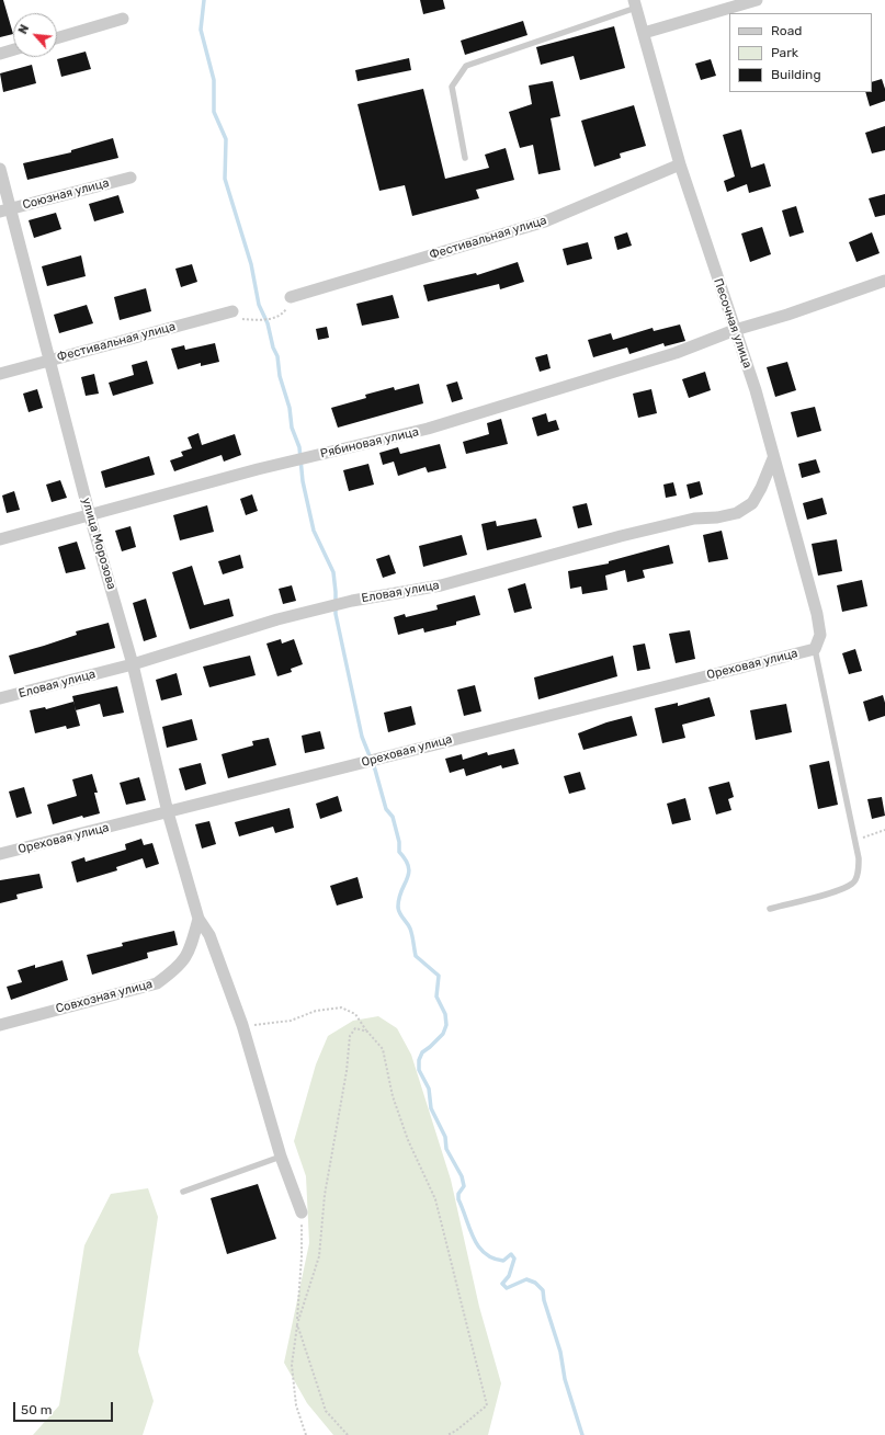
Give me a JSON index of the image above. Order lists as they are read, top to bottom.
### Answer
{
  "streets": {
    "street": [
      "Союзная улица",
      "Фестивальная улица",
      "Песочная улица",
      "Рябиновая улица",
      "улица Морозова",
      "Еловая улица",
      "Ореховая улица",
      "Совхозная улица"
    ]
  },
  "crossings": [
    ["Союзная улица", "улица Морозова"],
    ["Фестивальная улица", "Песочная улица"],
    ["Фестивальная улица", "улица Морозова"],
    ["Песочная улица", "Рябиновая улица"],
    ["Песочная улица", "Еловая улица"],
    ["Песочная улица", "Ореховая улица"],
    ["Рябиновая улица", "улица Морозова"],
    ["улица Морозова", "Еловая улица"],
    ["улица Морозова", "Ореховая улица"],
    ["улица Морозова", "Совхозная улица"]
  ],
  "legend": ["Road", "Park", "Building"],
  "scale_bar": "50 m",
  "north": "top left"
}
